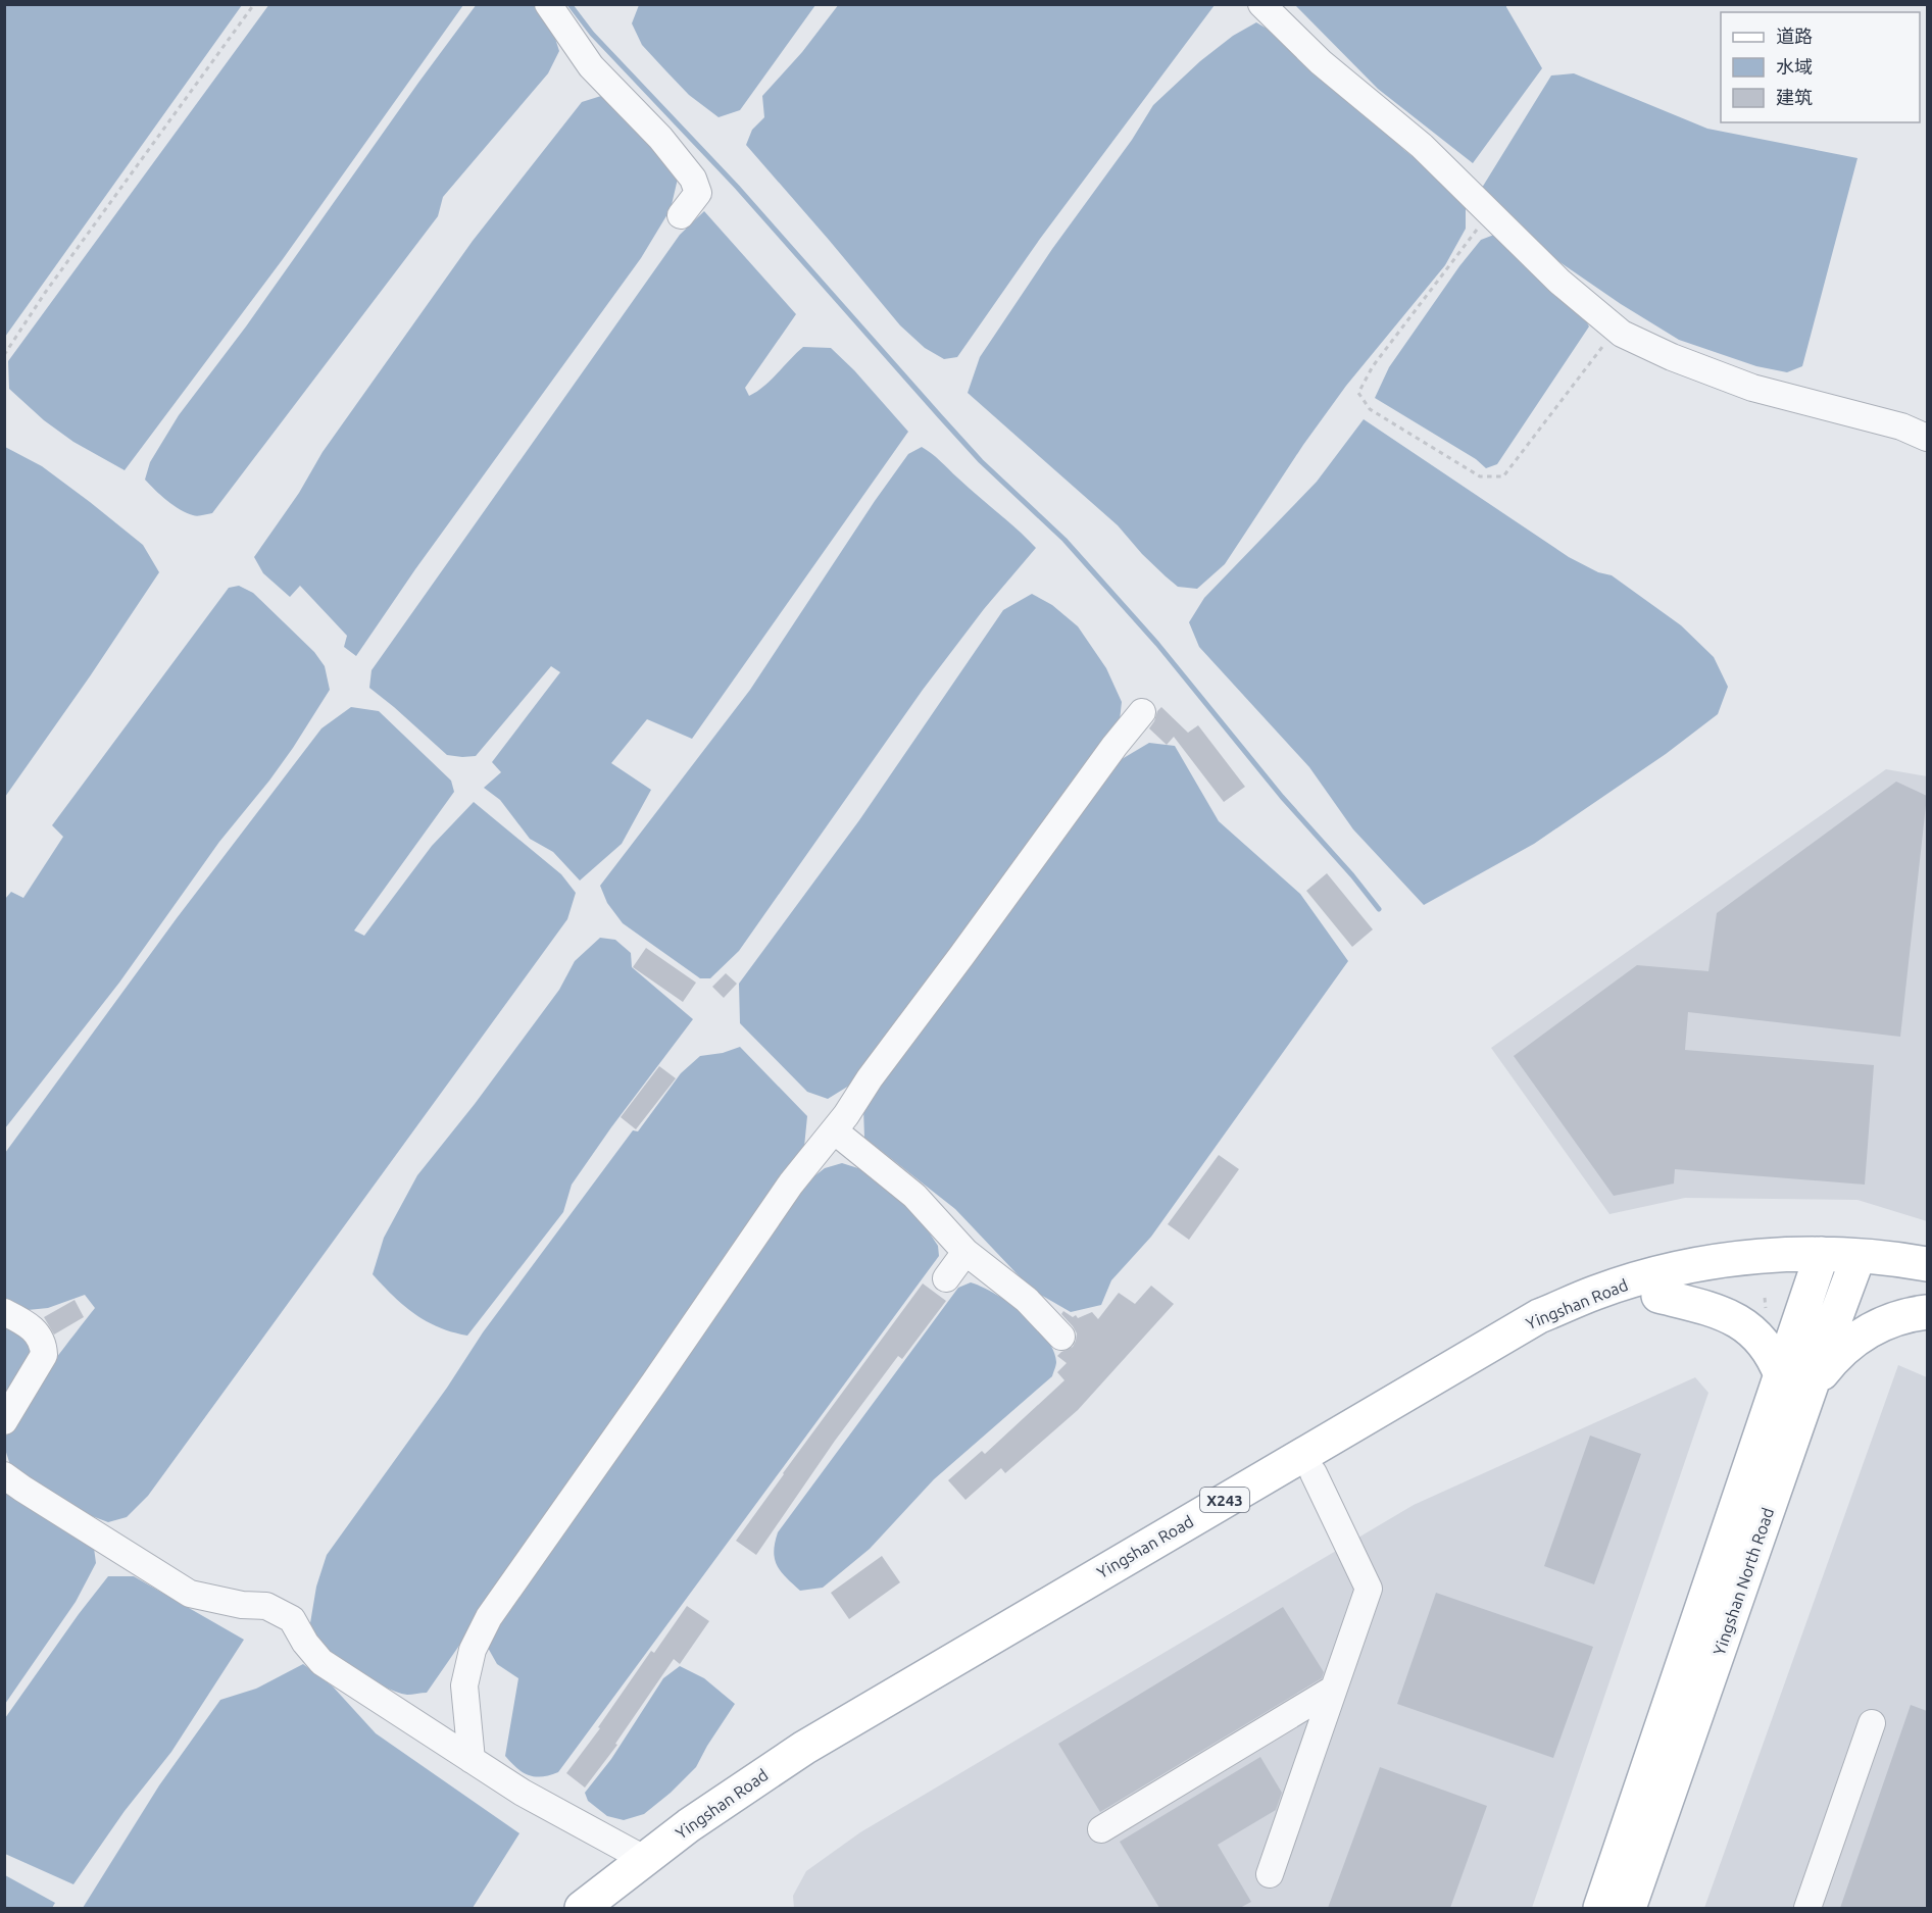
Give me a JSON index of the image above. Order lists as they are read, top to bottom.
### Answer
{
  "streets": {
    "main road": ["Yingshan Road", "X243", "Yingshan North Road"]
  },
  "crossings": [
    ["Yingshan Road", "Yingshan North Road"]
  ],
  "legend": ["道路", "水域", "建筑"]
}
